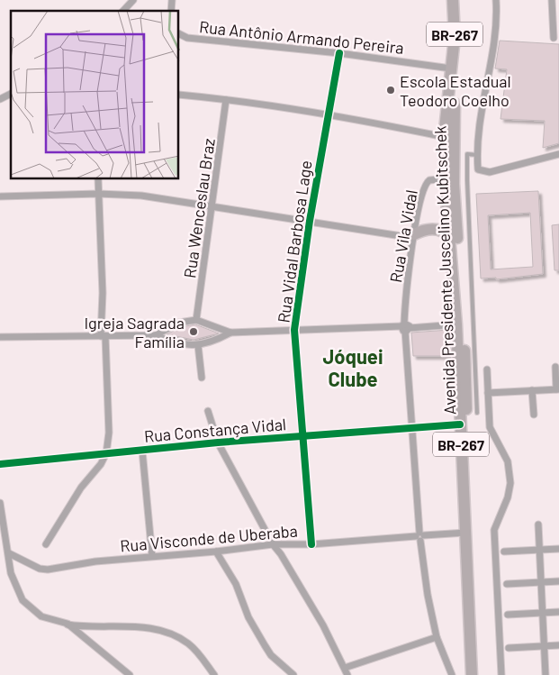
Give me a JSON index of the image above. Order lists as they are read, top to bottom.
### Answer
{
  "streets": {
    "highway": ["BR-267", "Avenida Presidente Juscelino Kubitschek"],
    "street": [
      "Rua Antônio Armando Pereira",
      "Rua Wenceslau Braz",
      "Rua Vila Vidal",
      "Rua Vidal Barbosa Lage",
      "Rua Constança Vidal",
      "Rua Visconde de Uberaba"
    ]
  },
  "crossings": [
    ["Rua Antônio Armando Pereira", "Rua Vidal Barbosa Lage"],
    ["Rua Antônio Armando Pereira", "Avenida Presidente Juscelino Kubitschek"],
    ["Rua Vila Vidal", "Avenida Presidente Juscelino Kubitschek"],
    ["Rua Vila Vidal", "Rua Constança Vidal"],
    ["Rua Vila Vidal", "Rua Visconde de Uberaba"],
    ["Rua Vidal Barbosa Lage", "Rua Constança Vidal"],
    ["Rua Vidal Barbosa Lage", "Rua Visconde de Uberaba"],
    ["Avenida Presidente Juscelino Kubitschek", "Rua Constança Vidal"],
    ["Avenida Presidente Juscelino Kubitschek", "Rua Visconde de Uberaba"]
  ],
  "districts": ["Jóquei Clube"],
  "places": ["Escola Estadual Teodoro Coelho", "Igreja Sagrada Família"]
}
